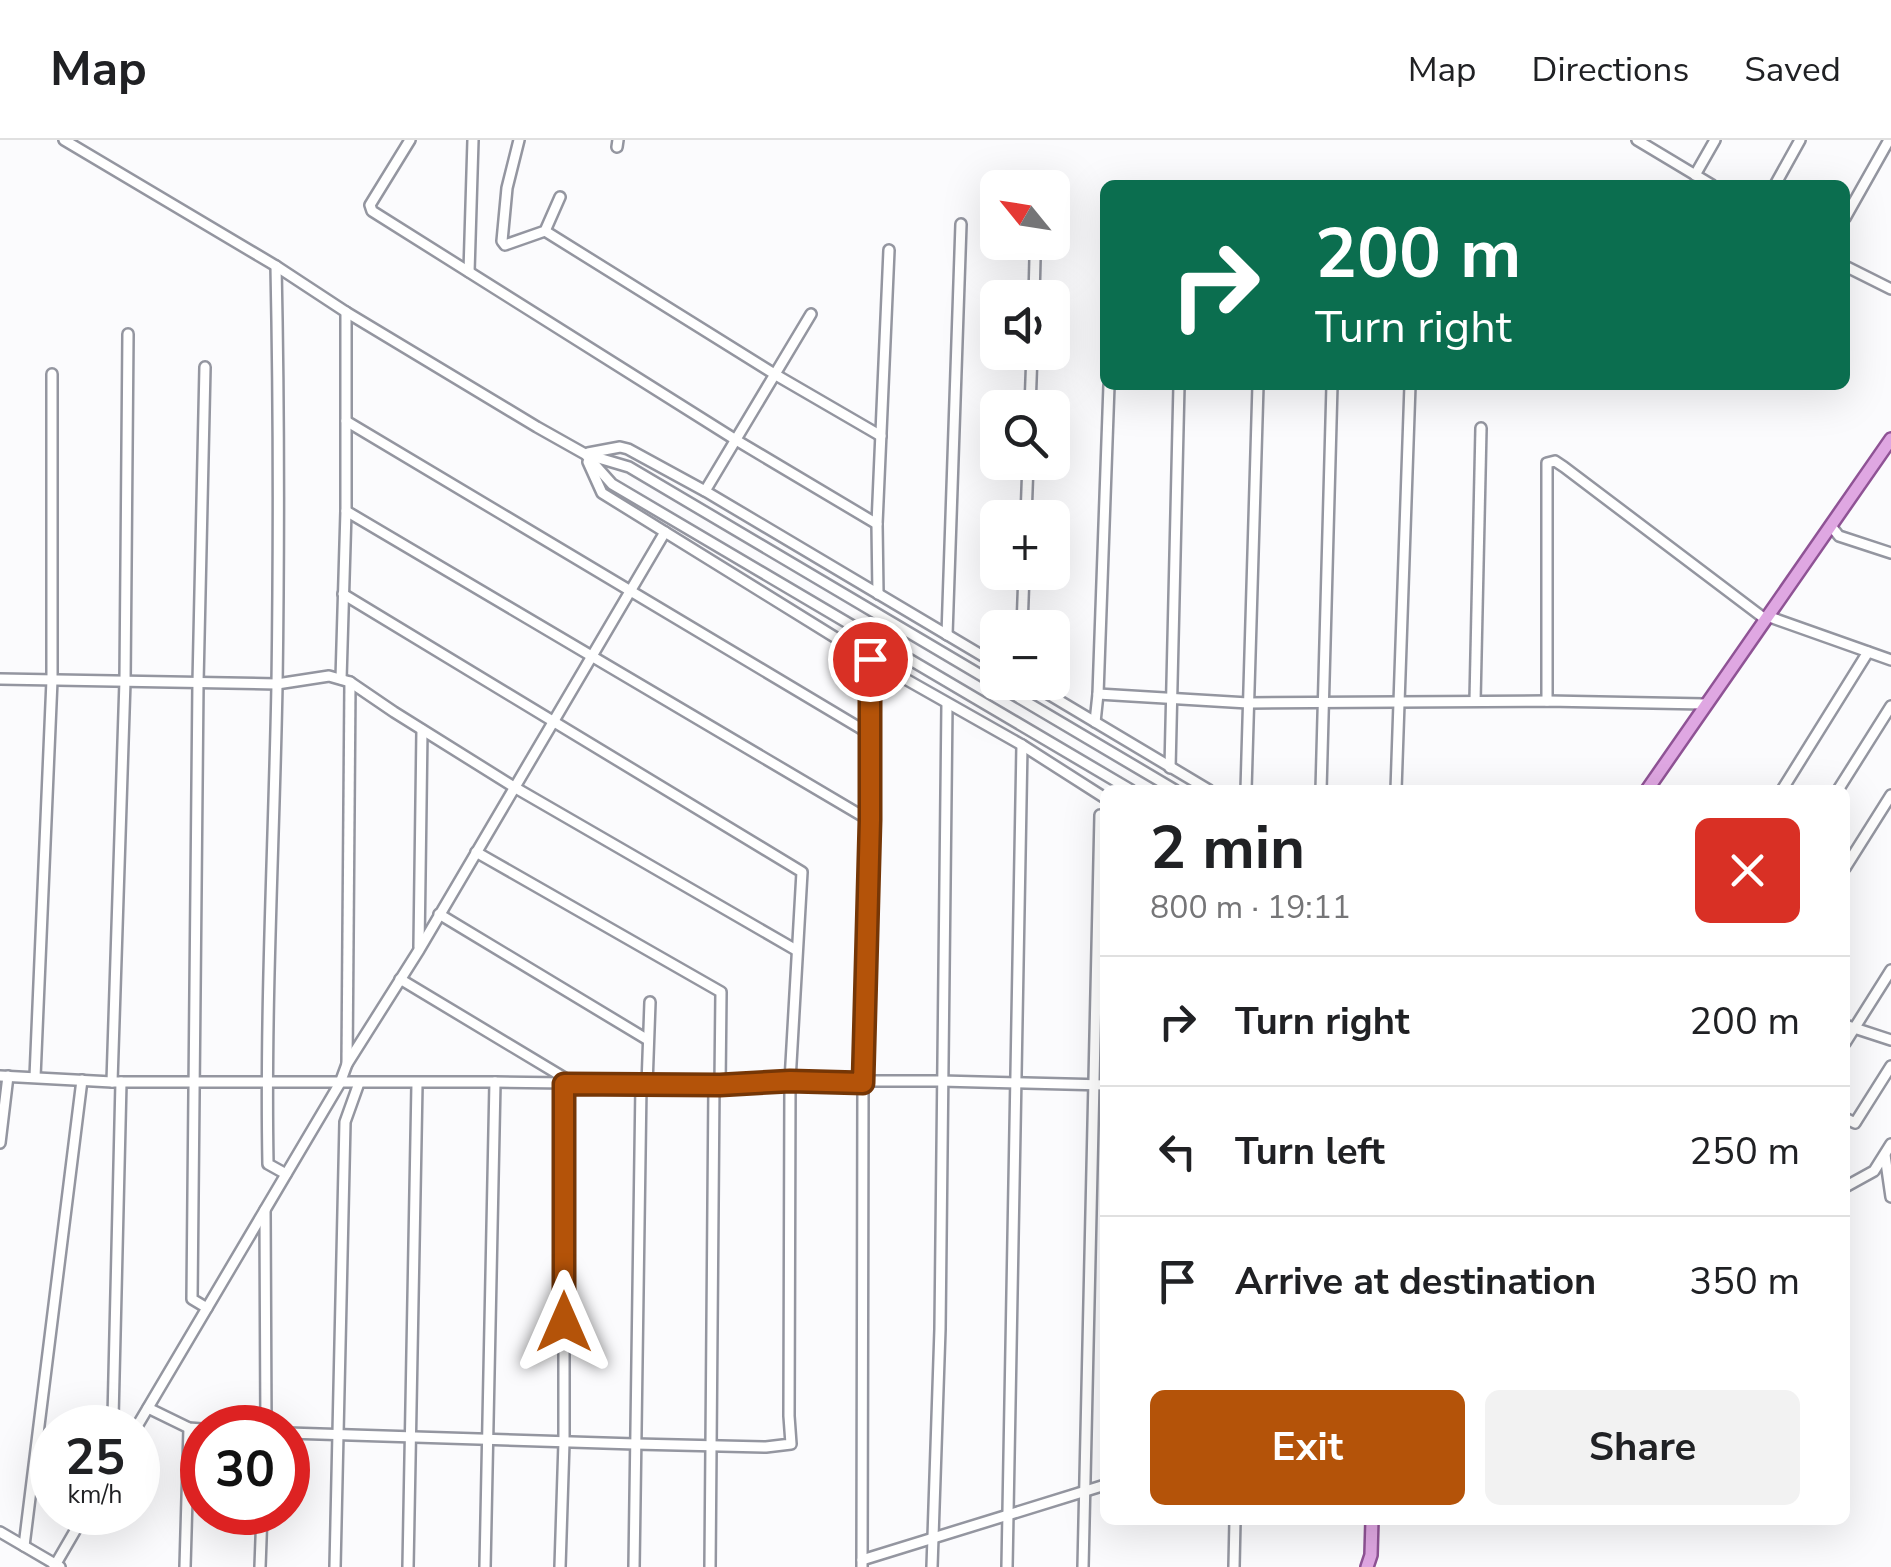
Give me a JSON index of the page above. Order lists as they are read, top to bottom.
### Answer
{
  "north": "top left",
  "page": {
    "header": "Map",
    "nav": ["Map", "Directions", "Saved"],
    "map_buttons": ["+", "−"],
    "turn": ["200 m", "Turn right"],
    "heading": ["2 min", "800 m · 19:11"],
    "list": [
      {
        "name": "Turn right",
        "value": "200 m"
      },
      {
        "name": "Turn left",
        "value": "250 m"
      },
      {
        "name": "Arrive at destination",
        "value": "350 m"
      }
    ],
    "buttons": ["Exit", "Share"],
    "speed": "25 km/h",
    "limit": "30"
  }
}
